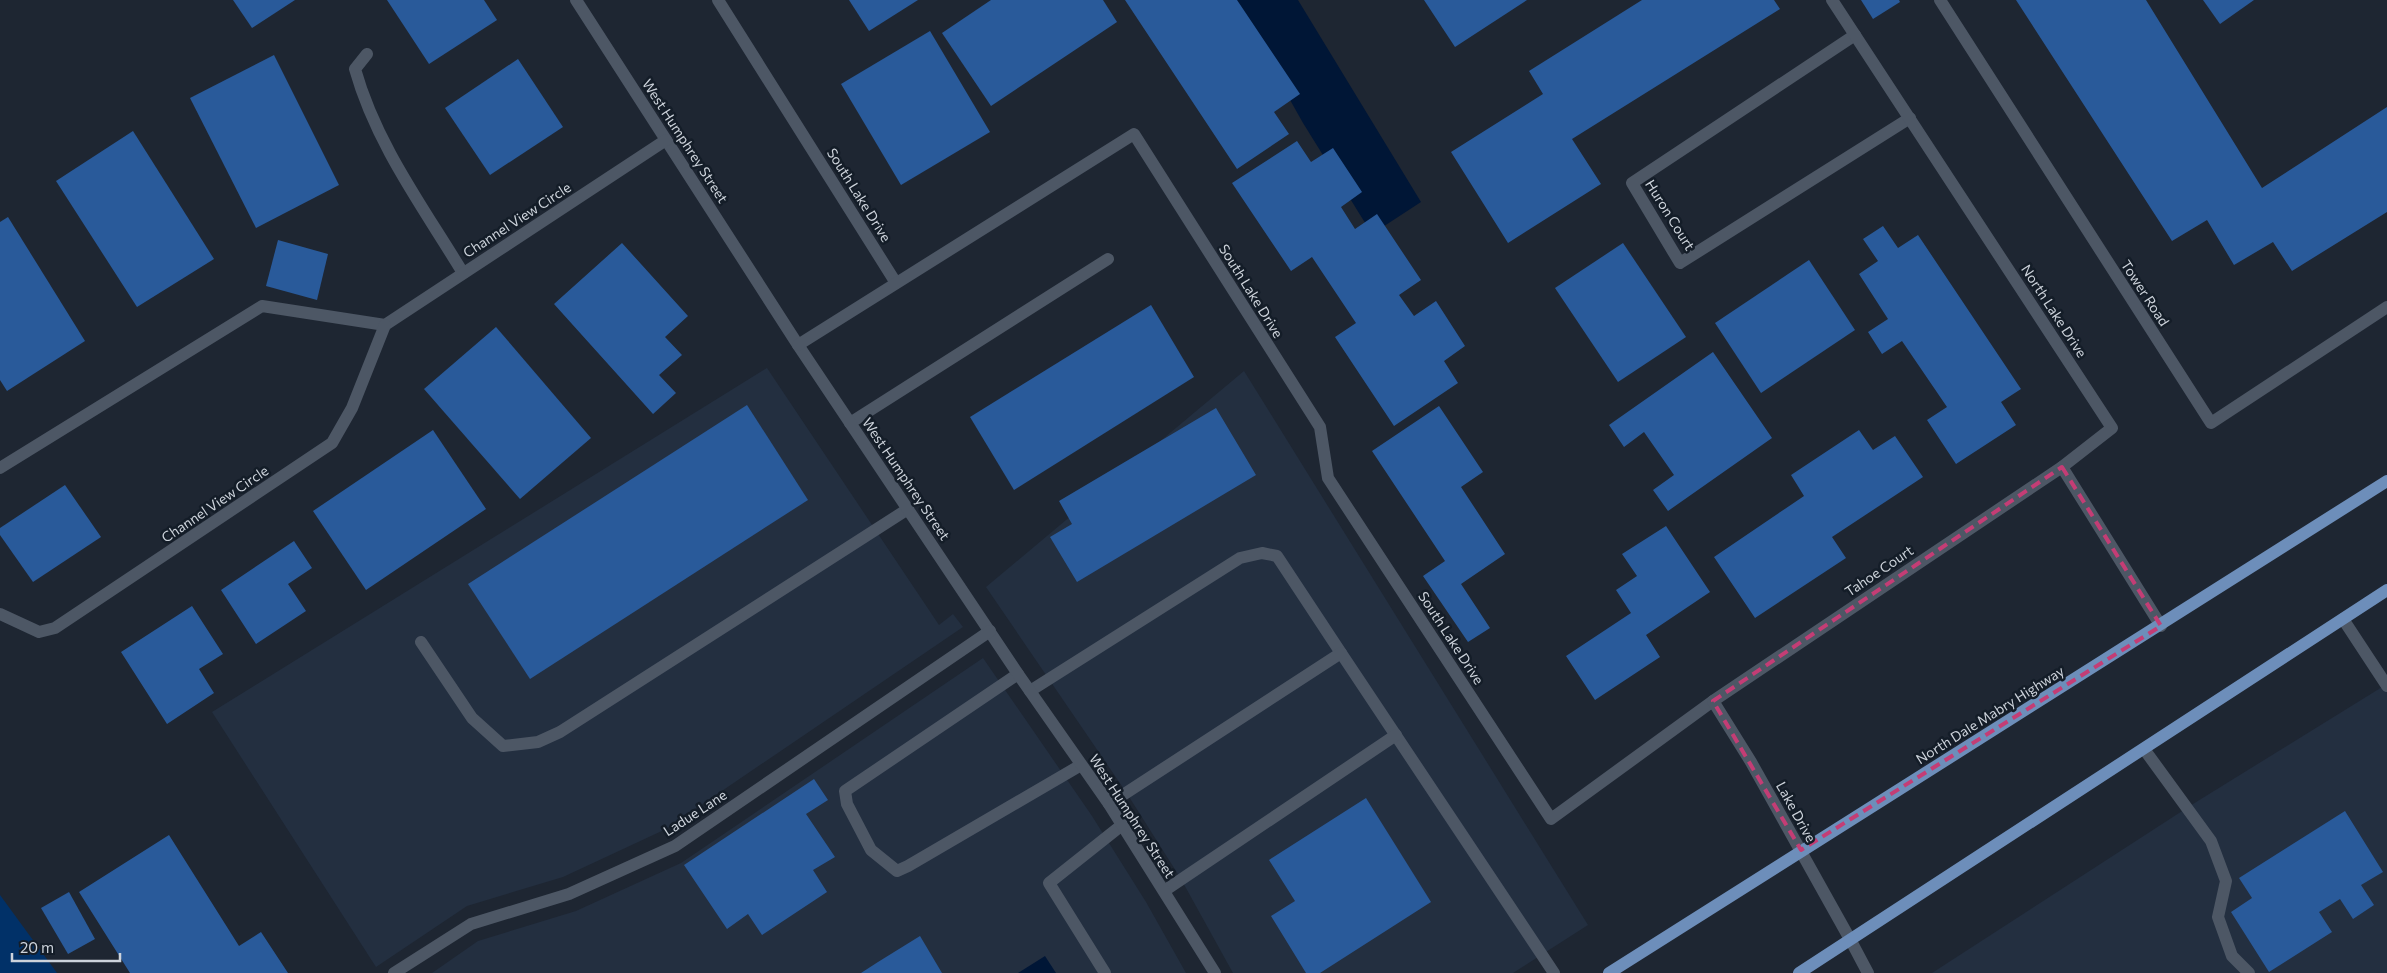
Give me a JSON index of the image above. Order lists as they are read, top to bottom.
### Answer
{
  "streets": {
    "main road": ["North Dale Mabry Highway"],
    "street": [
      "West Humphrey Street",
      "South Lake Drive",
      "Huron Court",
      "Channel View Circle",
      "Tower Road",
      "North Lake Drive",
      "Tahoe Court",
      "Lake Drive",
      "Ladue Lane"
    ]
  },
  "crossings": [
    ["West Humphrey Street", "Channel View Circle"],
    ["West Humphrey Street", "Ladue Lane"],
    ["South Lake Drive", "Tahoe Court"],
    ["South Lake Drive", "Lake Drive"],
    ["Huron Court", "North Lake Drive"],
    ["North Lake Drive", "Tahoe Court"],
    ["Tahoe Court", "Lake Drive"],
    ["North Dale Mabry Highway", "Lake Drive"]
  ],
  "scale_bar": "20 m"
}
